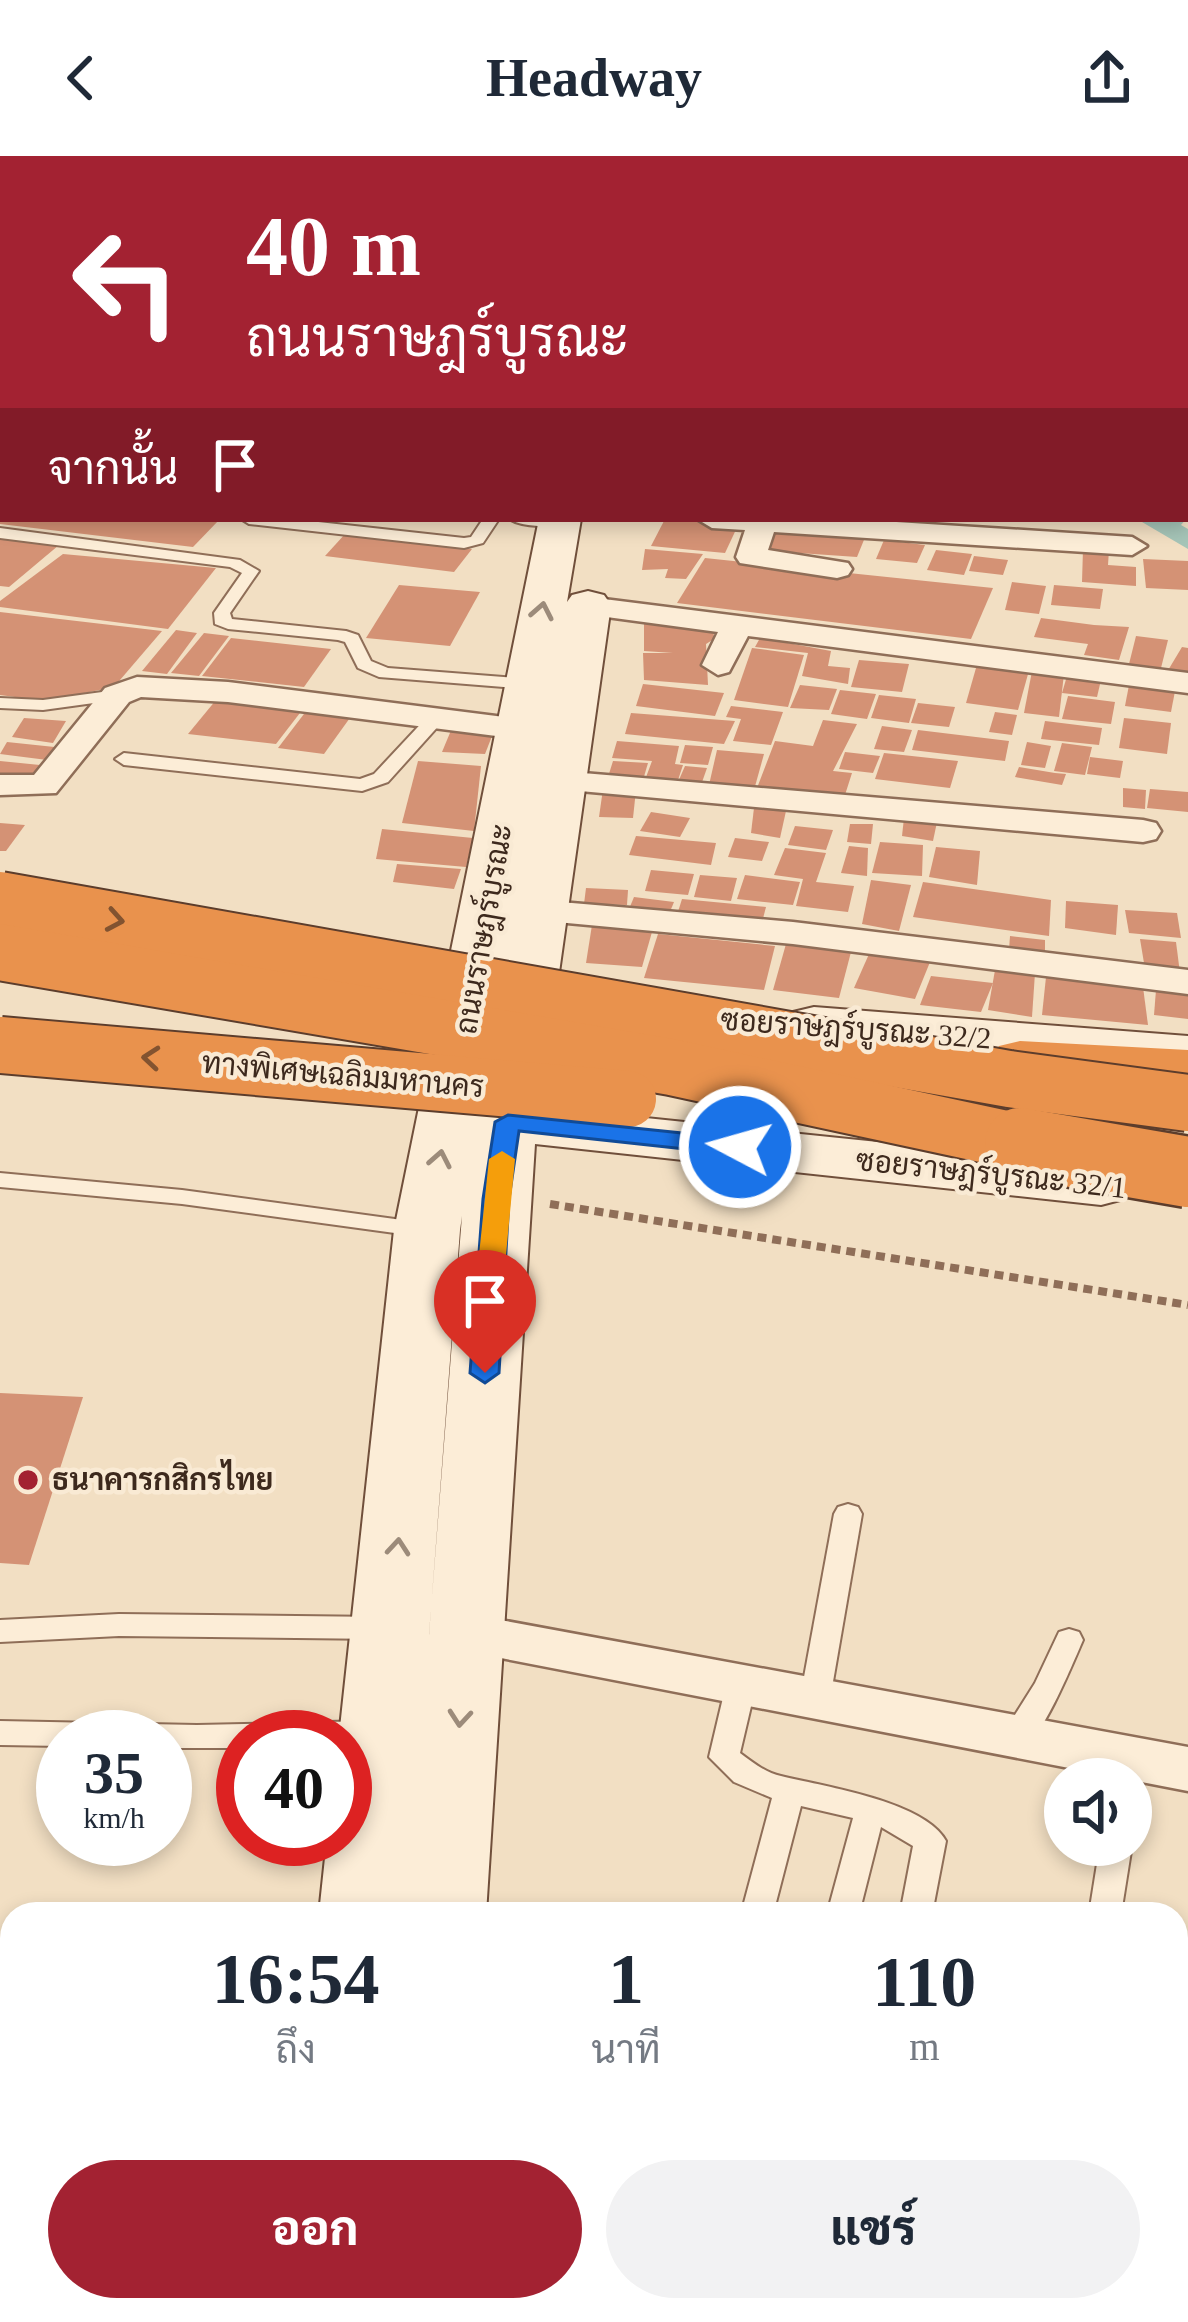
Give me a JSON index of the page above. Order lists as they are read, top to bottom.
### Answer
{
  "streets": {
    "highway": ["ทางพิเศษเฉลิมมหานคร"],
    "main road": ["ถนนราษฎร์บูรณะ", "ซอยราษฎร์บูรณะ 32/2", "ซอยราษฎร์บูรณะ 32/1"]
  },
  "crossings": [
    ["ถนนราษฎร์บูรณะ", "ซอยราษฎร์บูรณะ 32/2"],
    ["ถนนราษฎร์บูรณะ", "ซอยราษฎร์บูรณะ 32/1"]
  ],
  "places": ["ธนาคารกสิกรไทย"],
  "page": {
    "header": "Headway",
    "turn": ["40 m", "ถนนราษฎร์บูรณะ"],
    "then": "จากนั้น",
    "speed": "35 km/h",
    "limit": "40",
    "eta": [
      "16:54",
      "ถึง",
      "1",
      "นาที",
      "110",
      "m"
    ],
    "buttons": ["ออก", "แชร์"]
  }
}
